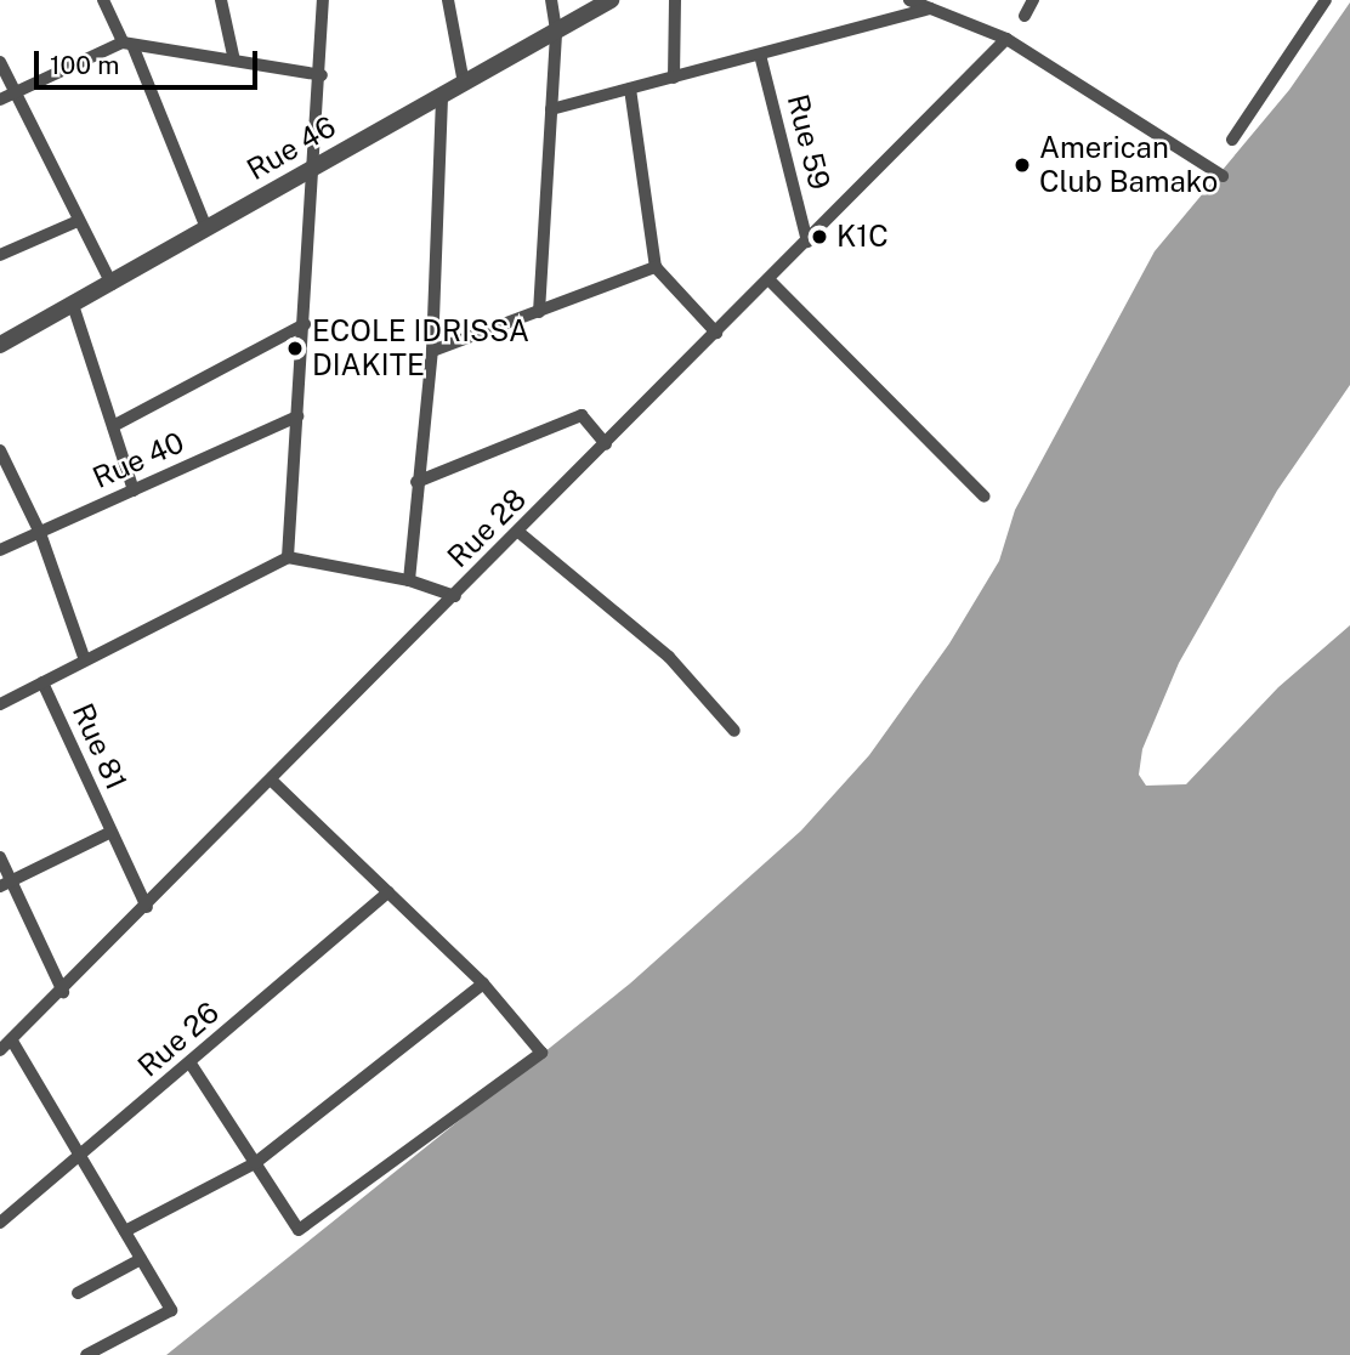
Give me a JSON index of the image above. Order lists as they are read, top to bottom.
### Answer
{
  "streets": {
    "street": [
      "Rue 59",
      "Rue 46",
      "Rue 40",
      "Rue 28",
      "Rue 81",
      "Rue 26"
    ]
  },
  "crossings": [
    ["Rue 59", "Rue 28"],
    ["Rue 28", "Rue 81"]
  ],
  "places": ["American Club Bamako", "K1C", "ECOLE IDRISSA DIAKITE"],
  "scale_bar": "100 m"
}
